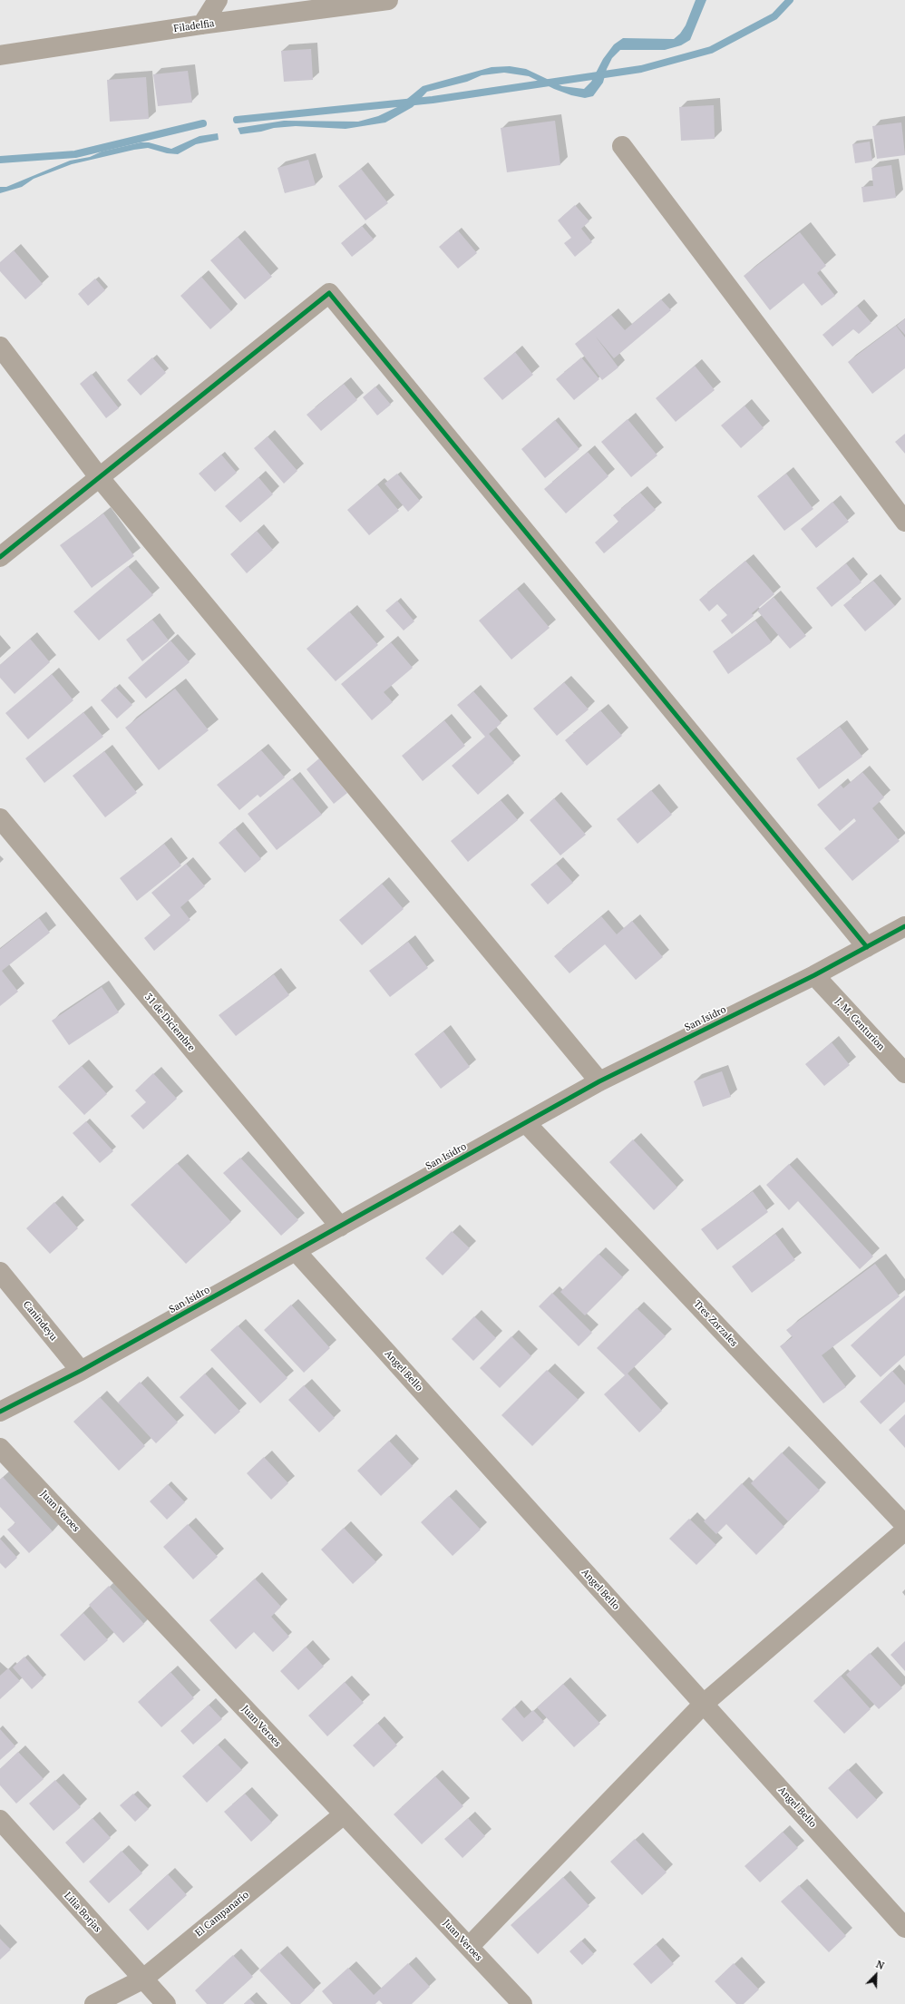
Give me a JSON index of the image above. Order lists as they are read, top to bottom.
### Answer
{
  "streets": {
    "street": [
      "Filadelfia",
      "San Isidro",
      "31 de Diciembre",
      "J. M. Centurion",
      "Canindeyu",
      "Tres Zorzales",
      "Angel Bello",
      "Juan Veroes",
      "Lilia Borjas",
      "El Campanario"
    ]
  },
  "crossings": [
    ["San Isidro", "31 de Diciembre"],
    ["San Isidro", "J. M. Centurion"],
    ["San Isidro", "Canindeyu"],
    ["San Isidro", "Tres Zorzales"],
    ["San Isidro", "Angel Bello"],
    ["Juan Veroes", "El Campanario"],
    ["Lilia Borjas", "El Campanario"]
  ],
  "north": "top right"
}
